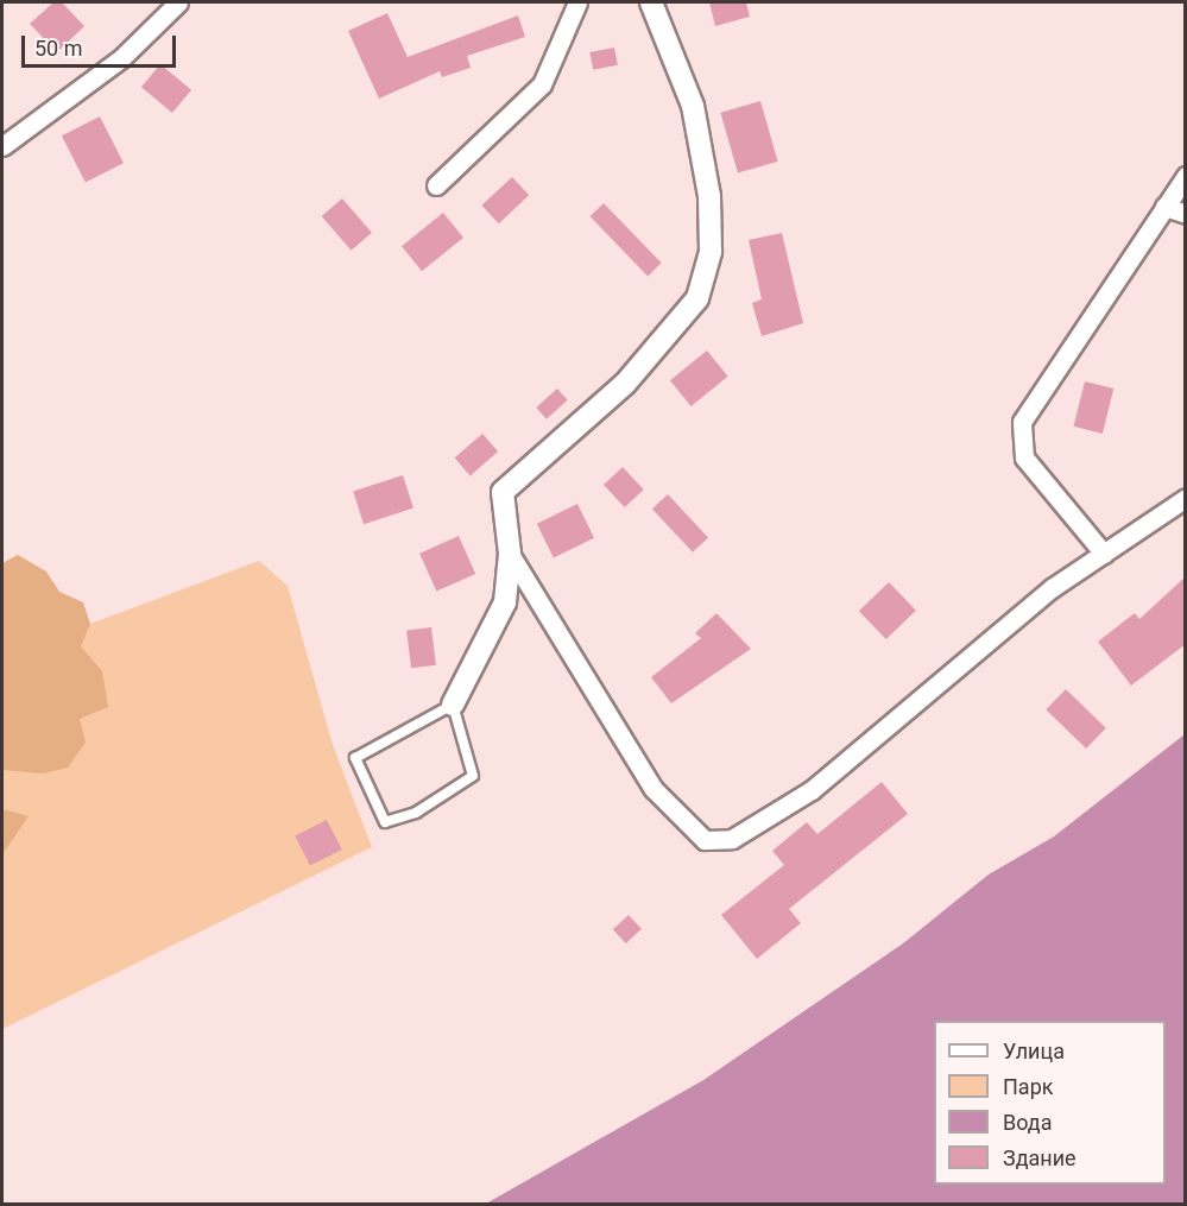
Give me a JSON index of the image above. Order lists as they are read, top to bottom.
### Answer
{
  "legend": [
    "Улица",
    "Парк",
    "Вода",
    "Здание"
  ],
  "scale_bar": "50 m"
}
